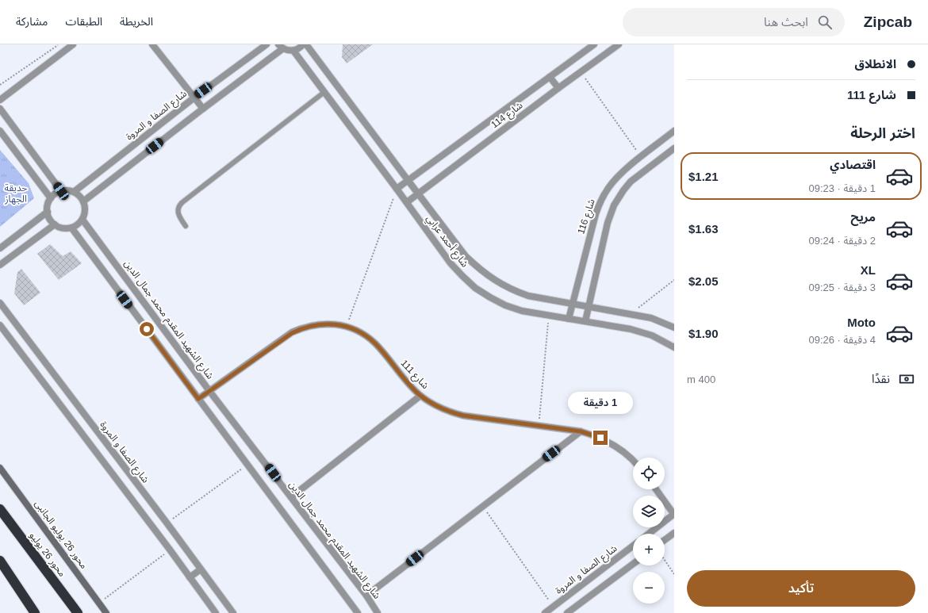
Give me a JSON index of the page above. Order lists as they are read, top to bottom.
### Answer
{
  "streets": {
    "highway": ["محور 26 يوليو"],
    "street": [
      "شارع الصفا و المروة",
      "شارع 114",
      "شارع 116",
      "شارع أحمد عرابي",
      "شارع الشهيد المقدم محمد جمال الدين",
      "شارع 111",
      "محور 26 يوليو الجانبى"
    ]
  },
  "crossings": [
    ["شارع الصفا و المروة", "شارع الشهيد المقدم محمد جمال الدين"],
    ["شارع 114", "شارع أحمد عرابي"],
    ["شارع 116", "شارع أحمد عرابي"],
    ["شارع الشهيد المقدم محمد جمال الدين", "شارع 111"]
  ],
  "parks": ["حديقة الجهاز"],
  "page": {
    "header": "Zipcab",
    "search": "ابحث هنا",
    "nav": ["الخريطة", "الطبقات", "مشاركة"],
    "banner": ["الانطلاق", "شارع 111"],
    "heading": "اختر الرحلة",
    "list": [
      {
        "name": "اقتصادي",
        "note": "1 دقيقة · 09:23",
        "value": "$1.21"
      },
      {
        "name": "مريح",
        "note": "2 دقيقة · 09:24",
        "value": "$1.63"
      },
      {
        "name": "XL",
        "note": "3 دقيقة · 09:25",
        "value": "$2.05"
      },
      {
        "name": "Moto",
        "note": "4 دقيقة · 09:26",
        "value": "$1.90"
      }
    ],
    "pay": ["نقدًا", "400 m"],
    "bubble": "1 دقيقة",
    "map_buttons": ["+", "−"],
    "buttons": "تأكيد"
  }
}
